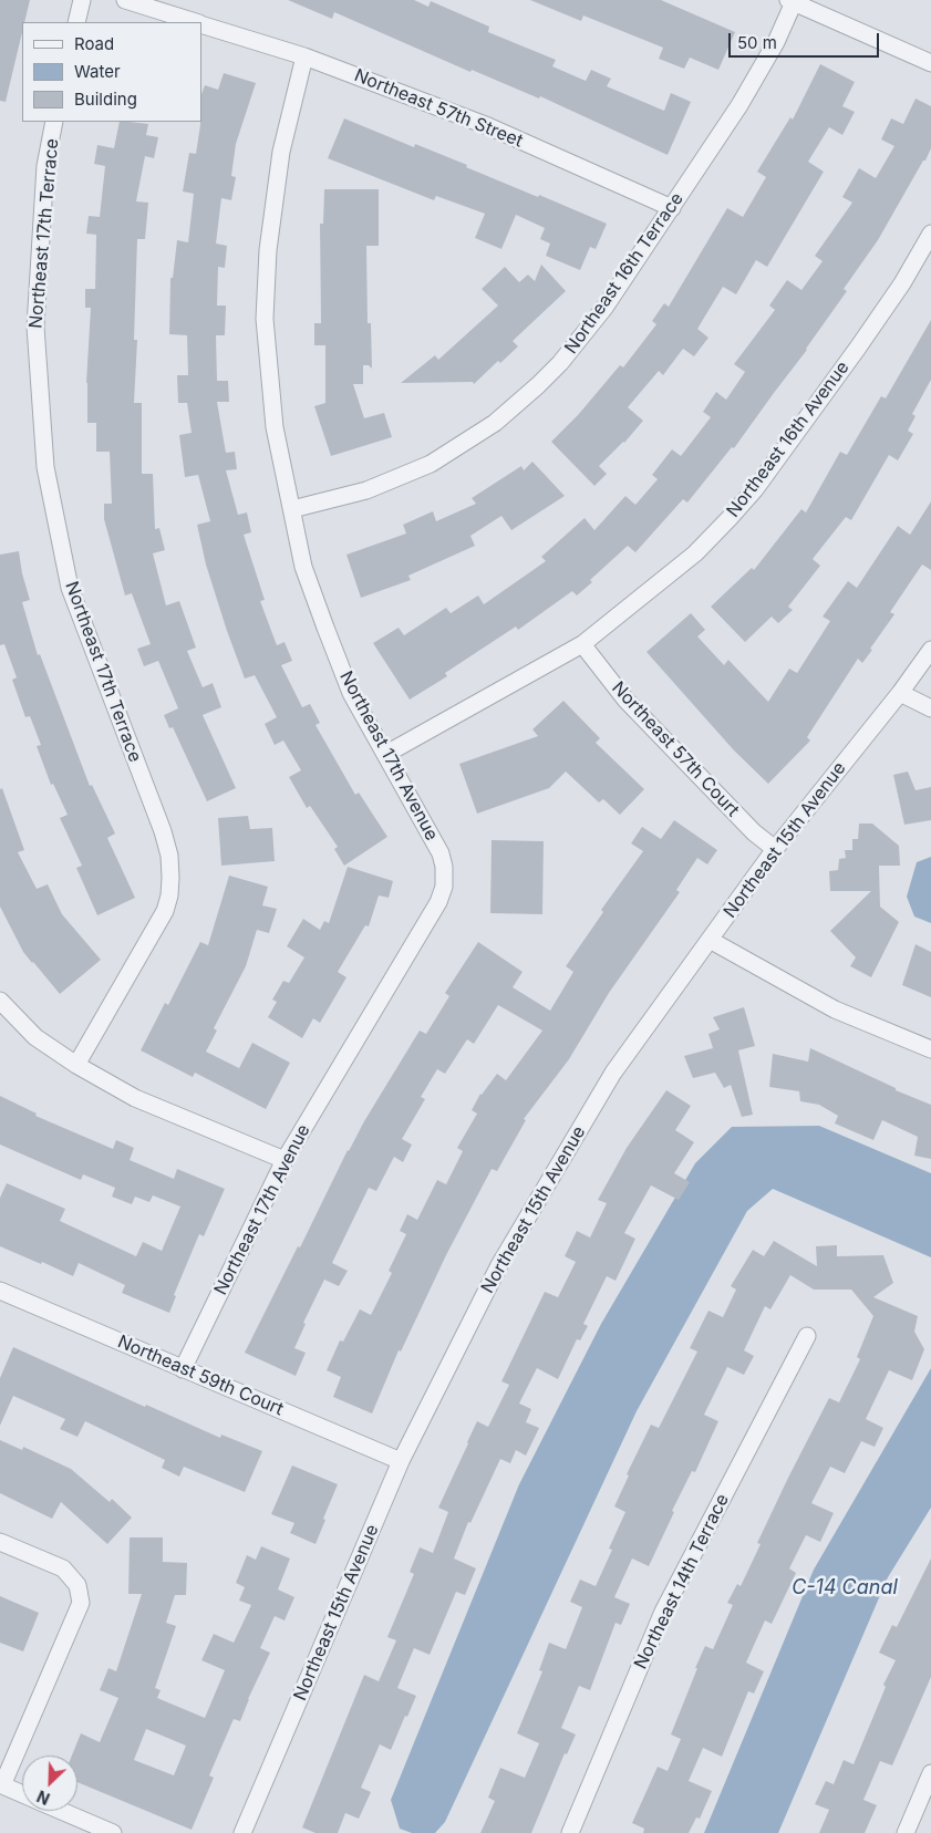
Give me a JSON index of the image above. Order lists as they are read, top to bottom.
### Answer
{
  "streets": {
    "street": [
      "Northeast 57th Street",
      "Northeast 17th Terrace",
      "Northeast 16th Terrace",
      "Northeast 16th Avenue",
      "Northeast 57th Court",
      "Northeast 17th Avenue",
      "Northeast 15th Avenue",
      "Northeast 59th Court",
      "Northeast 14th Terrace"
    ]
  },
  "crossings": [
    ["Northeast 57th Street", "Northeast 16th Terrace"],
    ["Northeast 57th Street", "Northeast 17th Avenue"],
    ["Northeast 16th Terrace", "Northeast 17th Avenue"],
    ["Northeast 16th Avenue", "Northeast 57th Court"],
    ["Northeast 16th Avenue", "Northeast 17th Avenue"],
    ["Northeast 57th Court", "Northeast 15th Avenue"],
    ["Northeast 17th Avenue", "Northeast 59th Court"],
    ["Northeast 15th Avenue", "Northeast 59th Court"]
  ],
  "water": ["C-14 Canal"],
  "legend": ["Road", "Water", "Building"],
  "scale_bar": "50 m",
  "north": "bottom left"
}
